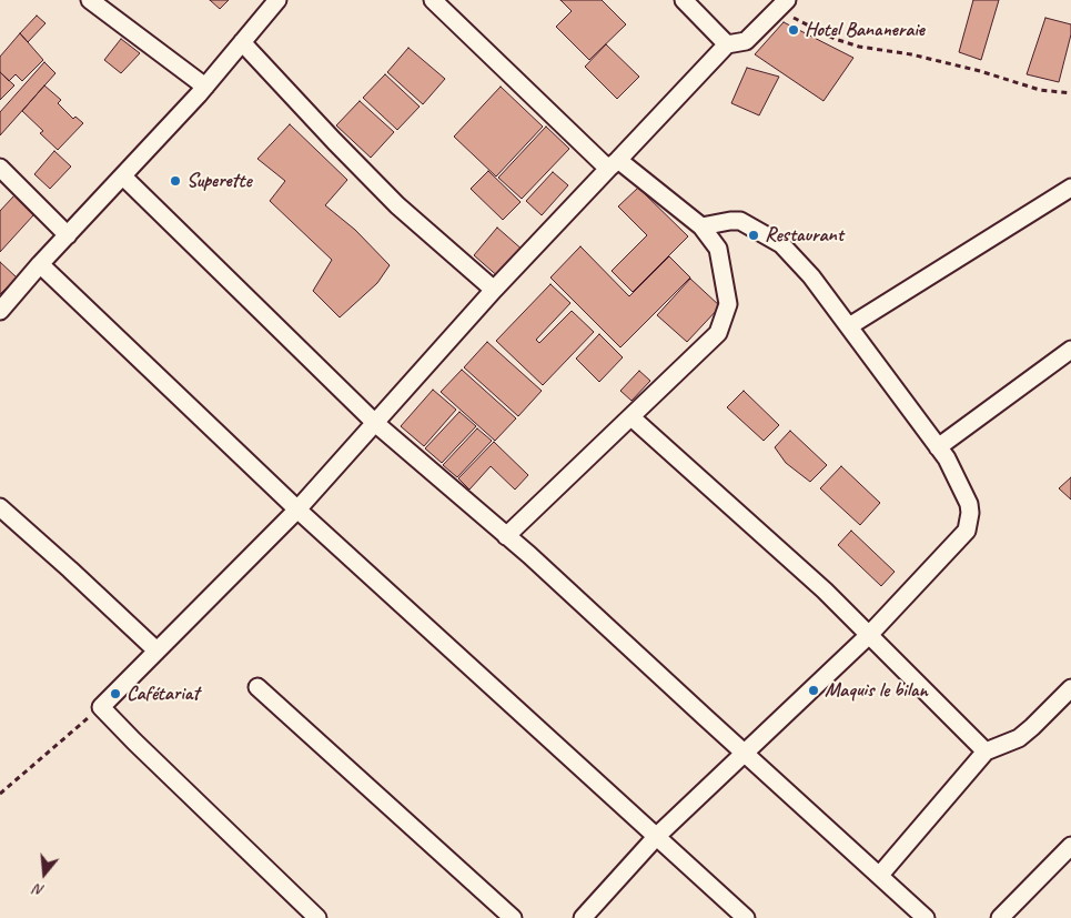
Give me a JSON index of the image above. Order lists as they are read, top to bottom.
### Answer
{
  "places": [
    "Hotel Bananeraie",
    "Superette",
    "Restaurant",
    "Maquis le bilan",
    "Cafétariat"
  ],
  "north": "bottom"
}
